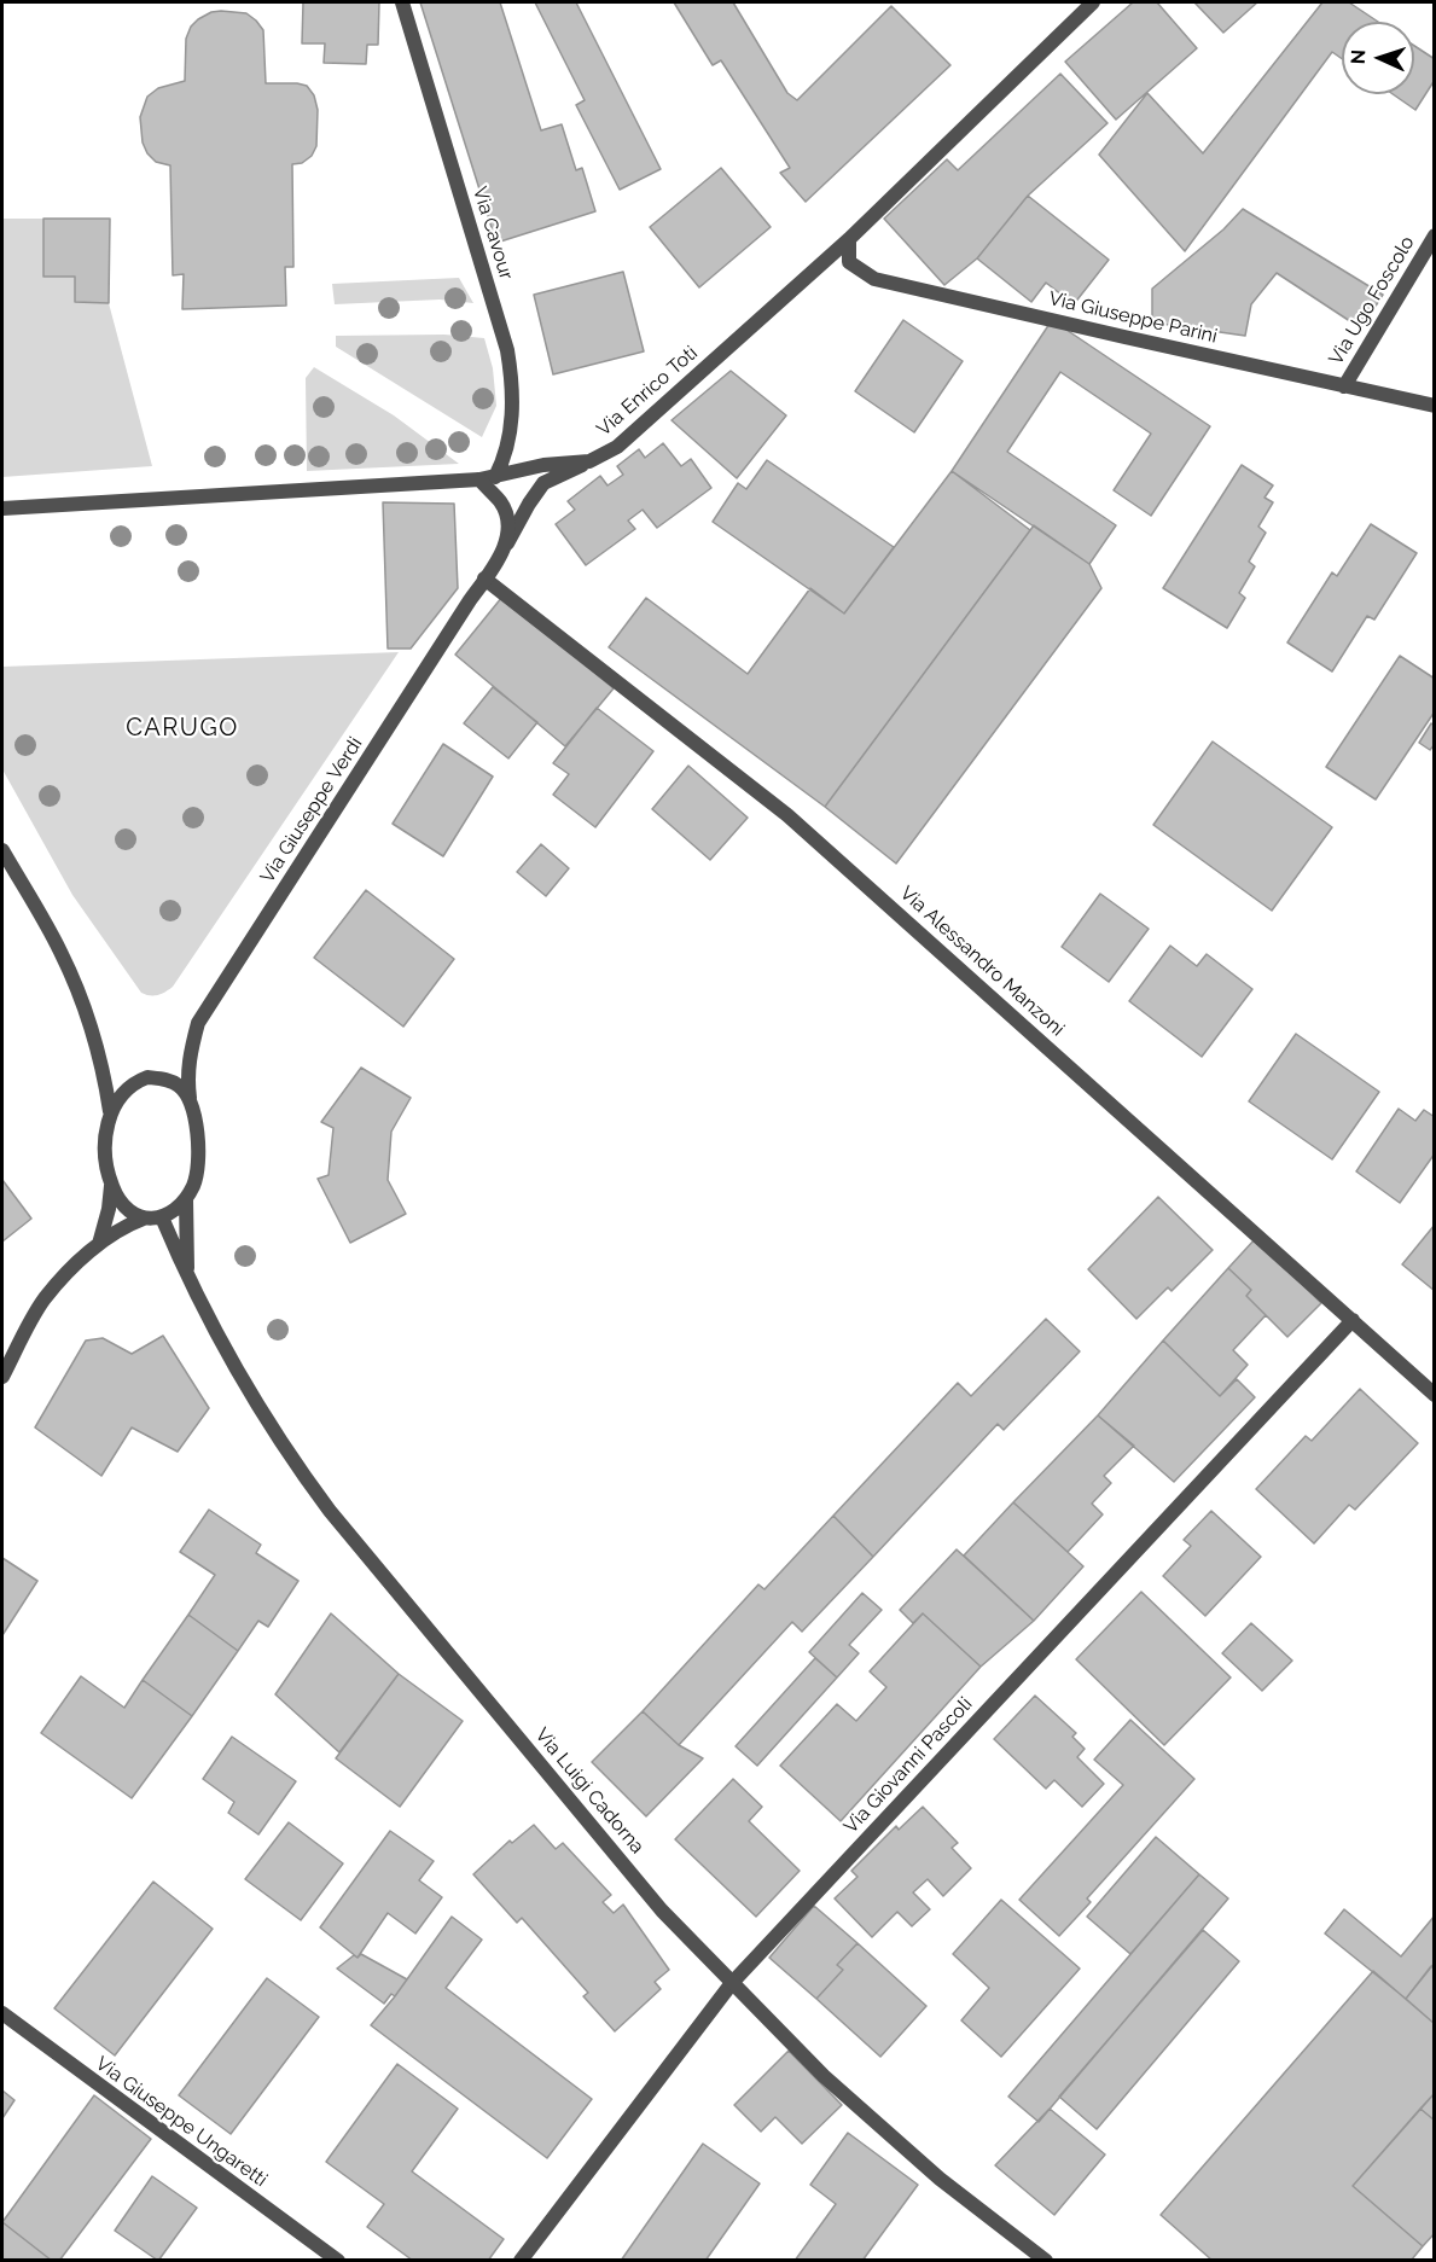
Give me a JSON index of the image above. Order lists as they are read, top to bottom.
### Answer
{
  "streets": {
    "street": [
      "Via Cavour",
      "Via Ugo Foscolo",
      "Via Giuseppe Parini",
      "Via Enrico Toti",
      "Via Giuseppe Verdi",
      "Via Alessandro Manzoni",
      "Via Giovanni Pascoli",
      "Via Luigi Cadorna",
      "Via Giuseppe Ungaretti"
    ]
  },
  "crossings": [
    ["Via Cavour", "Via Enrico Toti"],
    ["Via Cavour", "Via Giuseppe Verdi"],
    ["Via Ugo Foscolo", "Via Giuseppe Parini"],
    ["Via Giuseppe Parini", "Via Enrico Toti"],
    ["Via Enrico Toti", "Via Giuseppe Verdi"],
    ["Via Giuseppe Verdi", "Via Alessandro Manzoni"],
    ["Via Giuseppe Verdi", "Via Luigi Cadorna"],
    ["Via Alessandro Manzoni", "Via Giovanni Pascoli"],
    ["Via Giovanni Pascoli", "Via Luigi Cadorna"]
  ],
  "districts": ["CARUGO"],
  "north": "left"
}
